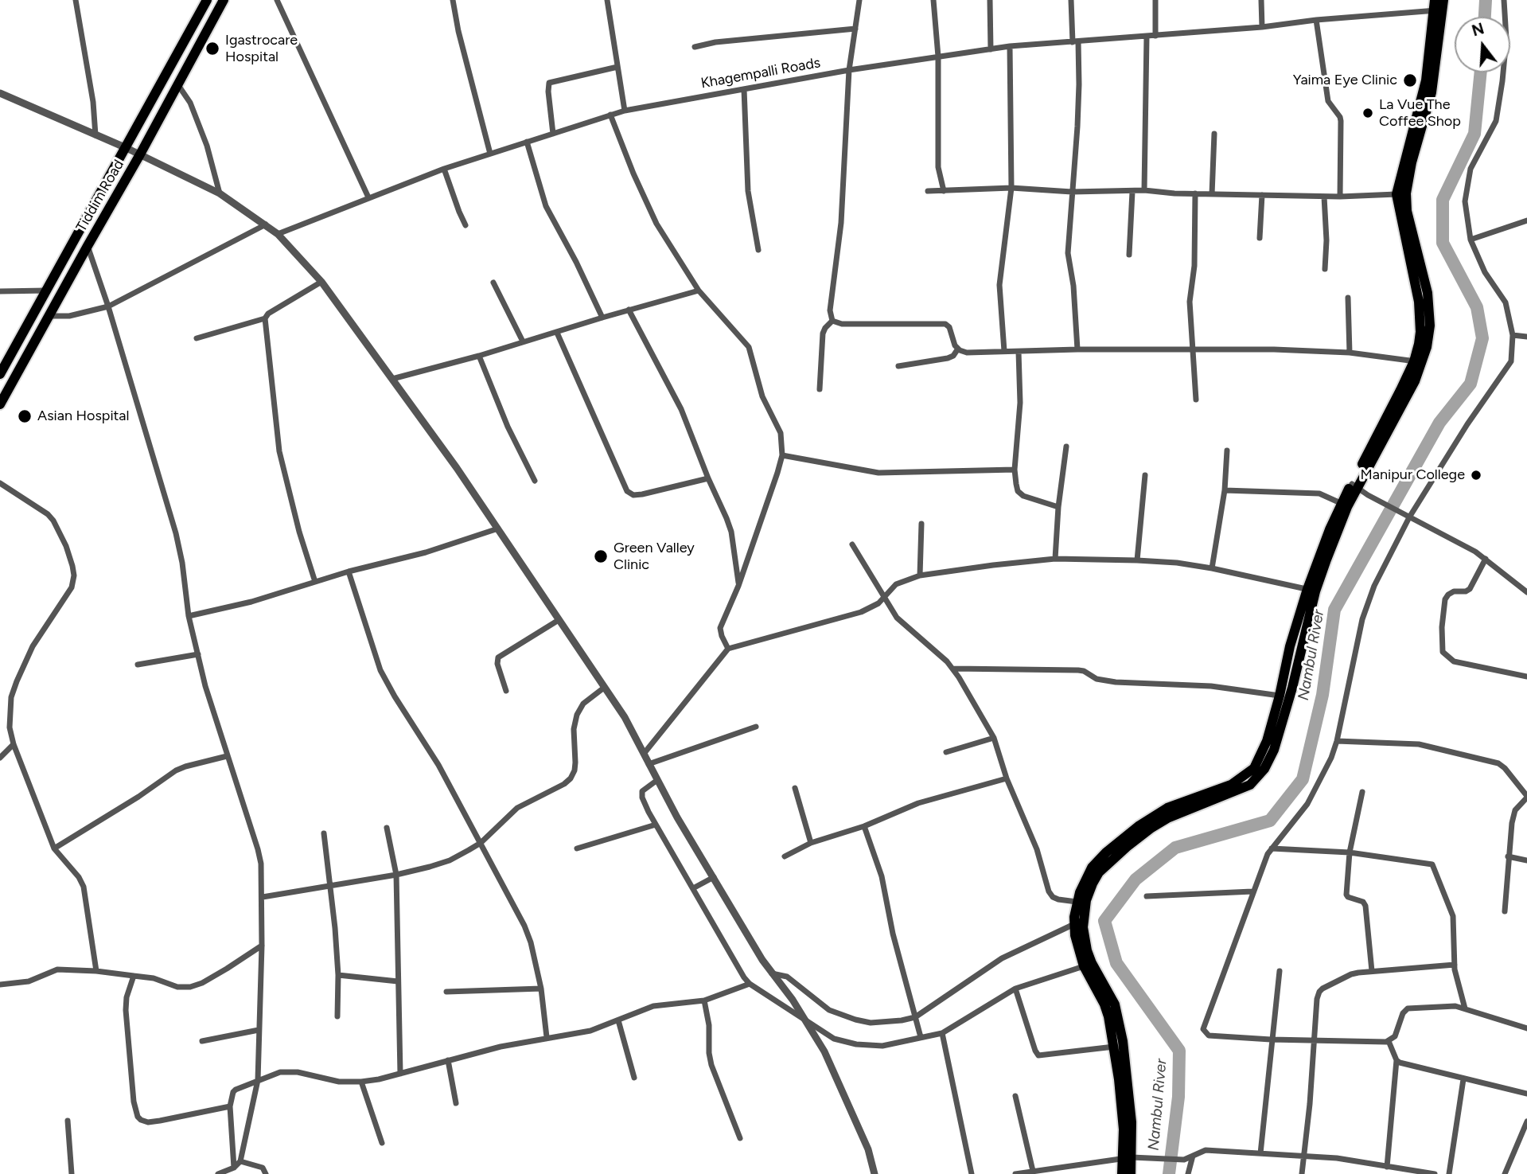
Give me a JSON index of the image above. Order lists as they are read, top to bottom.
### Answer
{
  "streets": {
    "highway": ["Tiddim Road"],
    "street": ["Khagempalli Roads"]
  },
  "water": ["Nambul River"],
  "places": [
    "Igastrocare Hospital",
    "Yaima Eye Clinic",
    "La Vue The Coffee Shop",
    "Asian Hospital",
    "Manipur College",
    "Green Valley Clinic"
  ],
  "north": "top"
}
